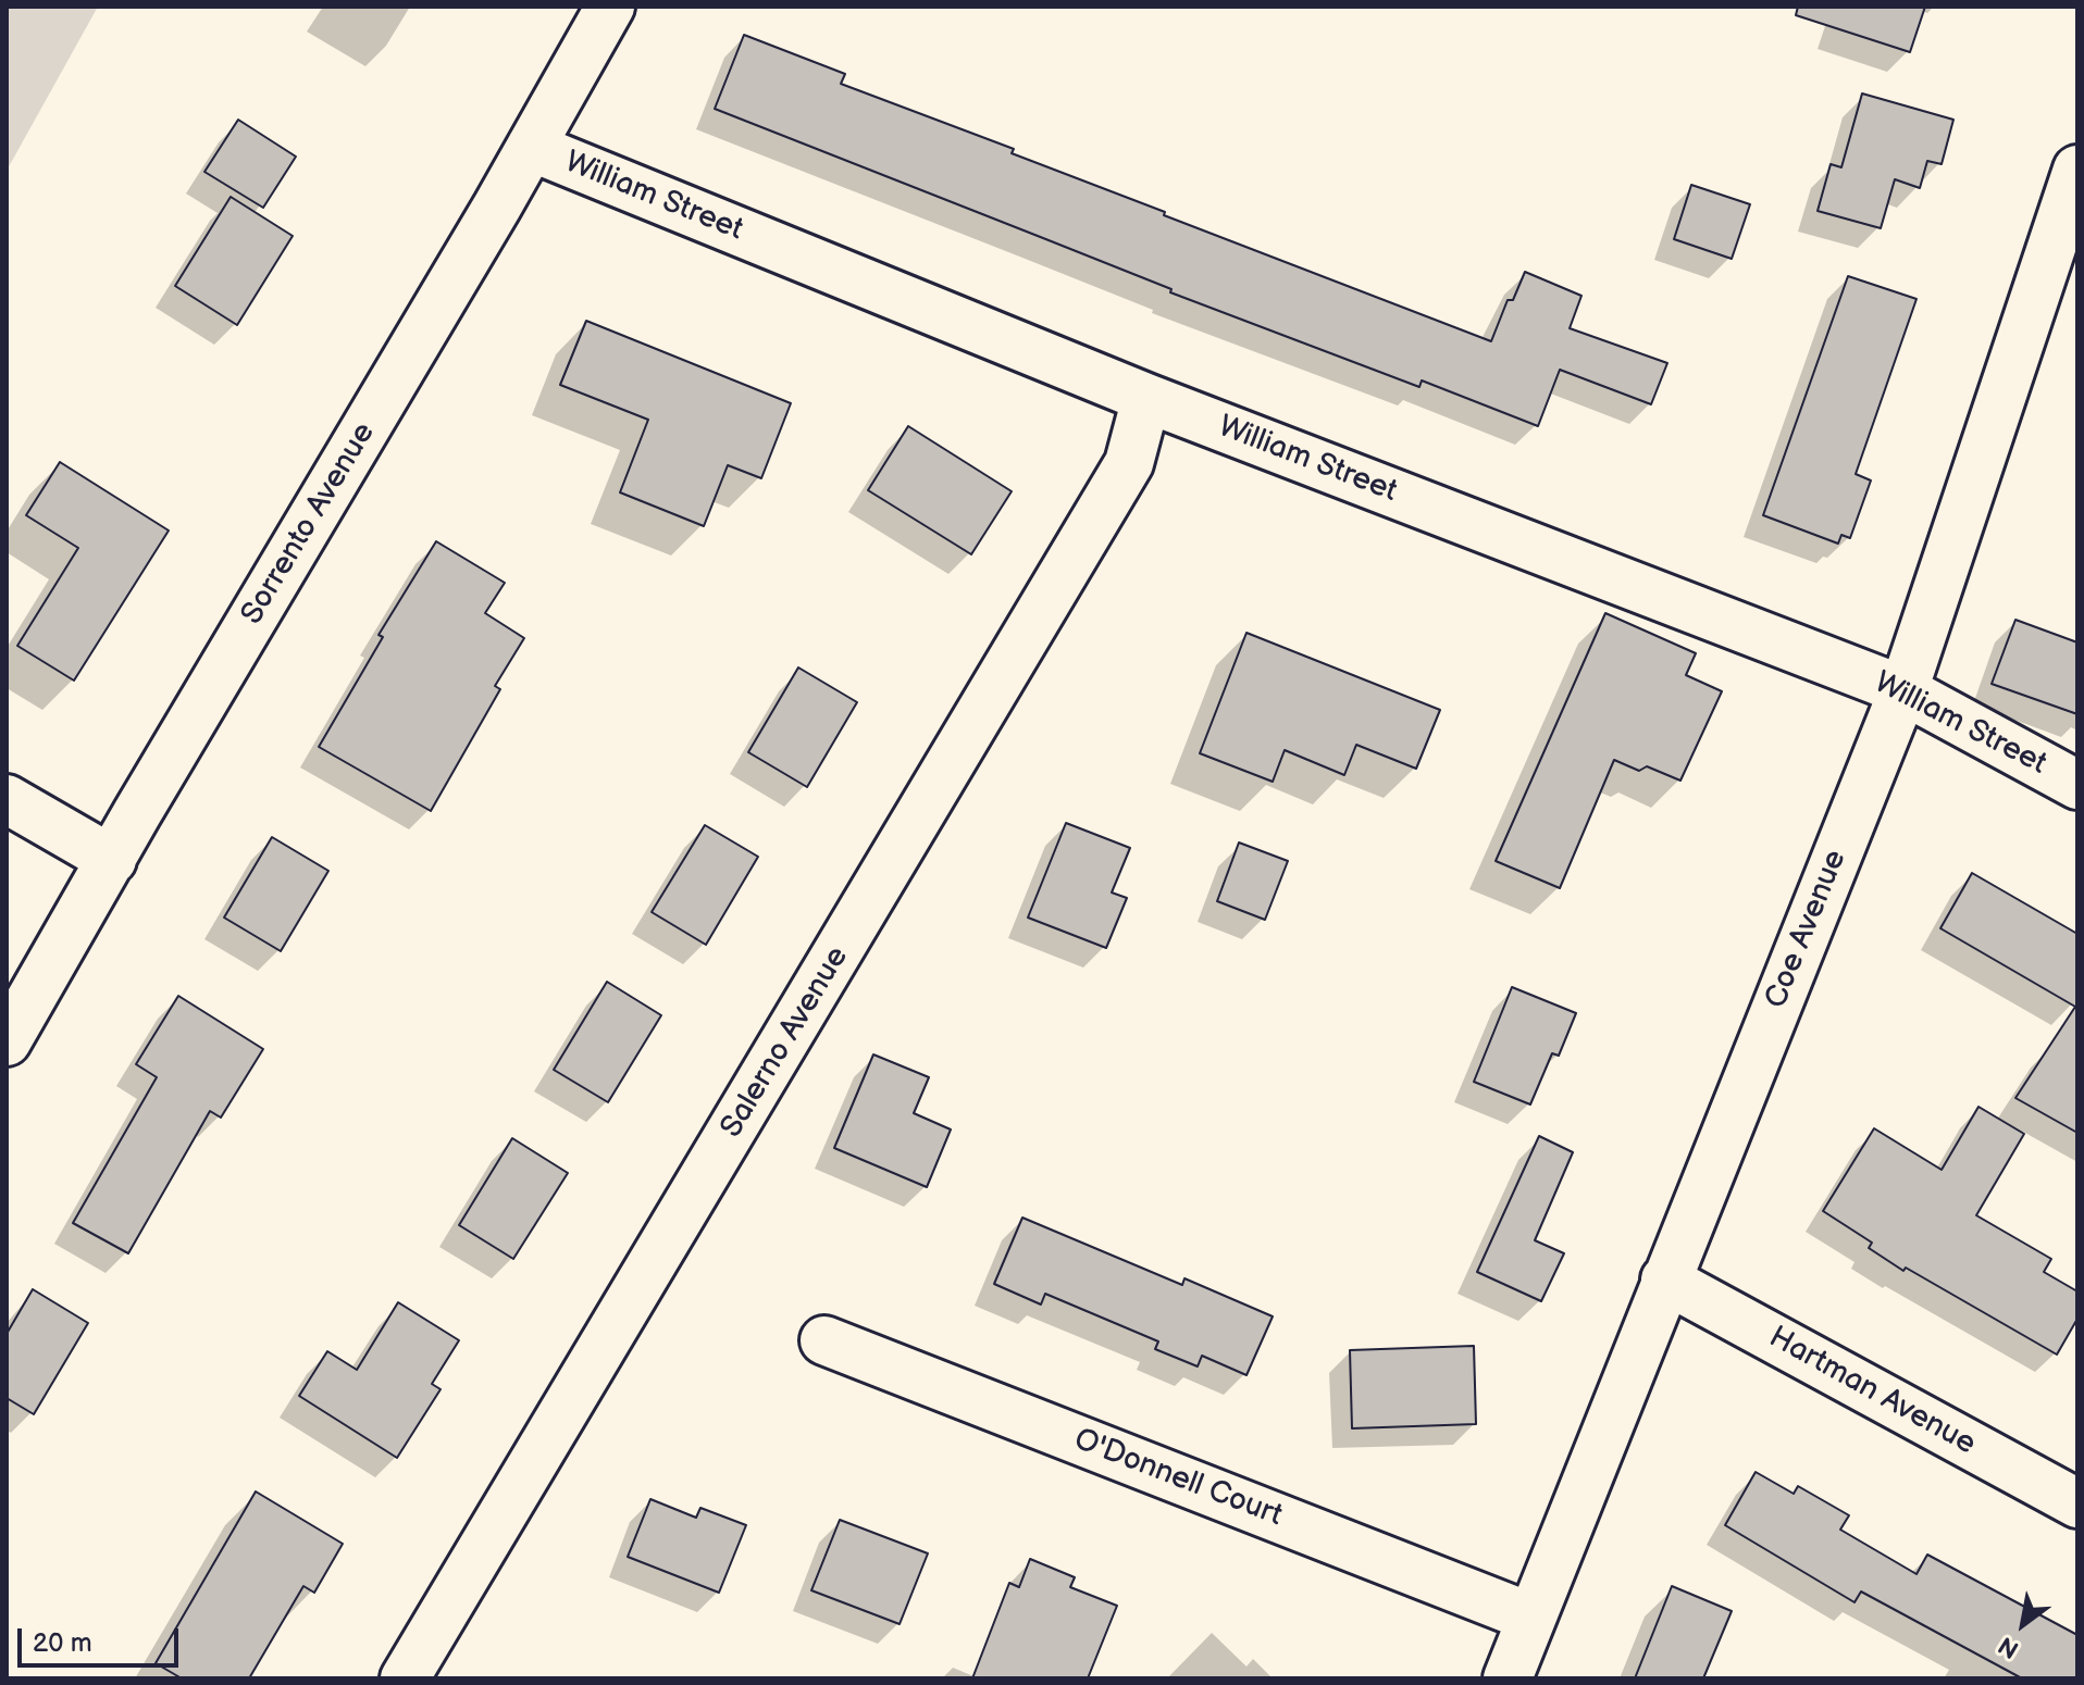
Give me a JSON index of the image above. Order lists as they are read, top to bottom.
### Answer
{
  "streets": {
    "street": [
      "William Street",
      "Sorrento Avenue",
      "Coe Avenue",
      "Salerno Avenue",
      "Hartman Avenue",
      "O'Donnell Court"
    ]
  },
  "crossings": [
    ["William Street", "Sorrento Avenue"],
    ["William Street", "Coe Avenue"],
    ["William Street", "Salerno Avenue"],
    ["Coe Avenue", "Hartman Avenue"],
    ["Coe Avenue", "O'Donnell Court"]
  ],
  "scale_bar": "20 m",
  "north": "bottom left"
}
